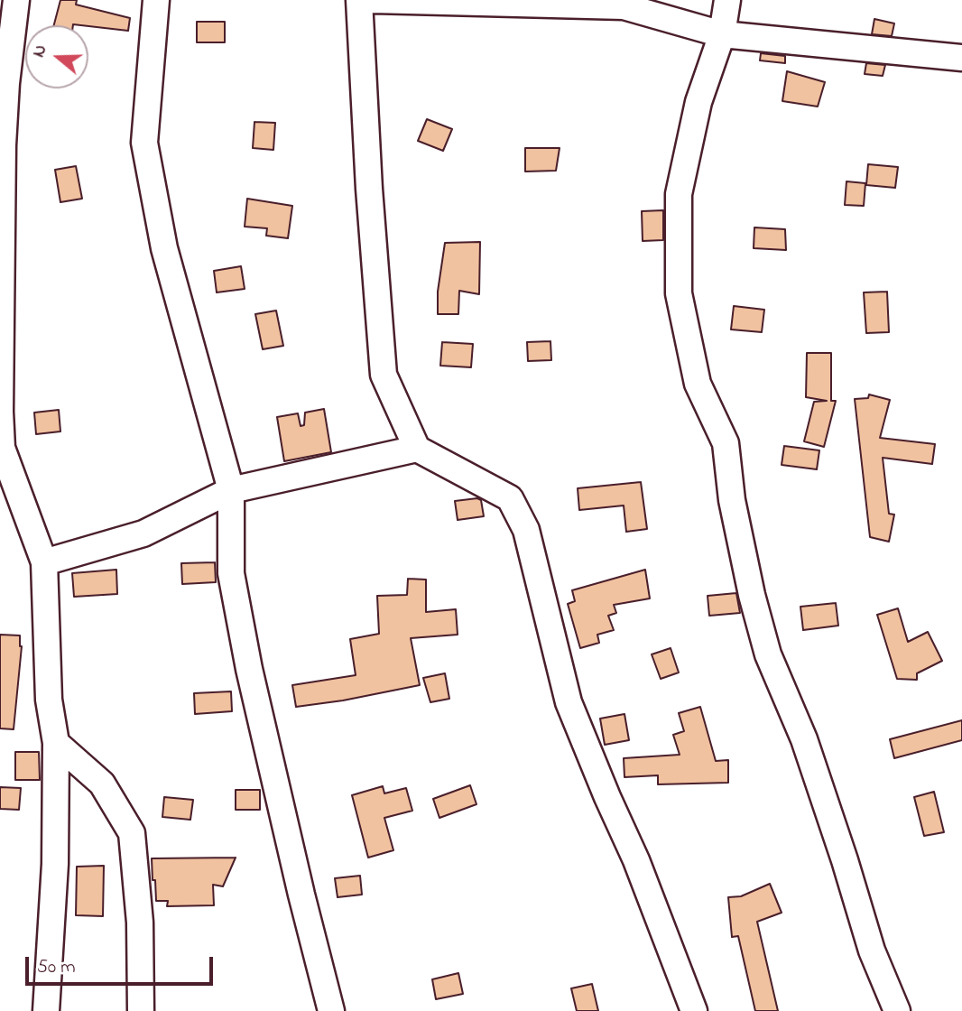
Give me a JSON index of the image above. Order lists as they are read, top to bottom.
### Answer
{
  "scale_bar": "50 m",
  "north": "left"
}
